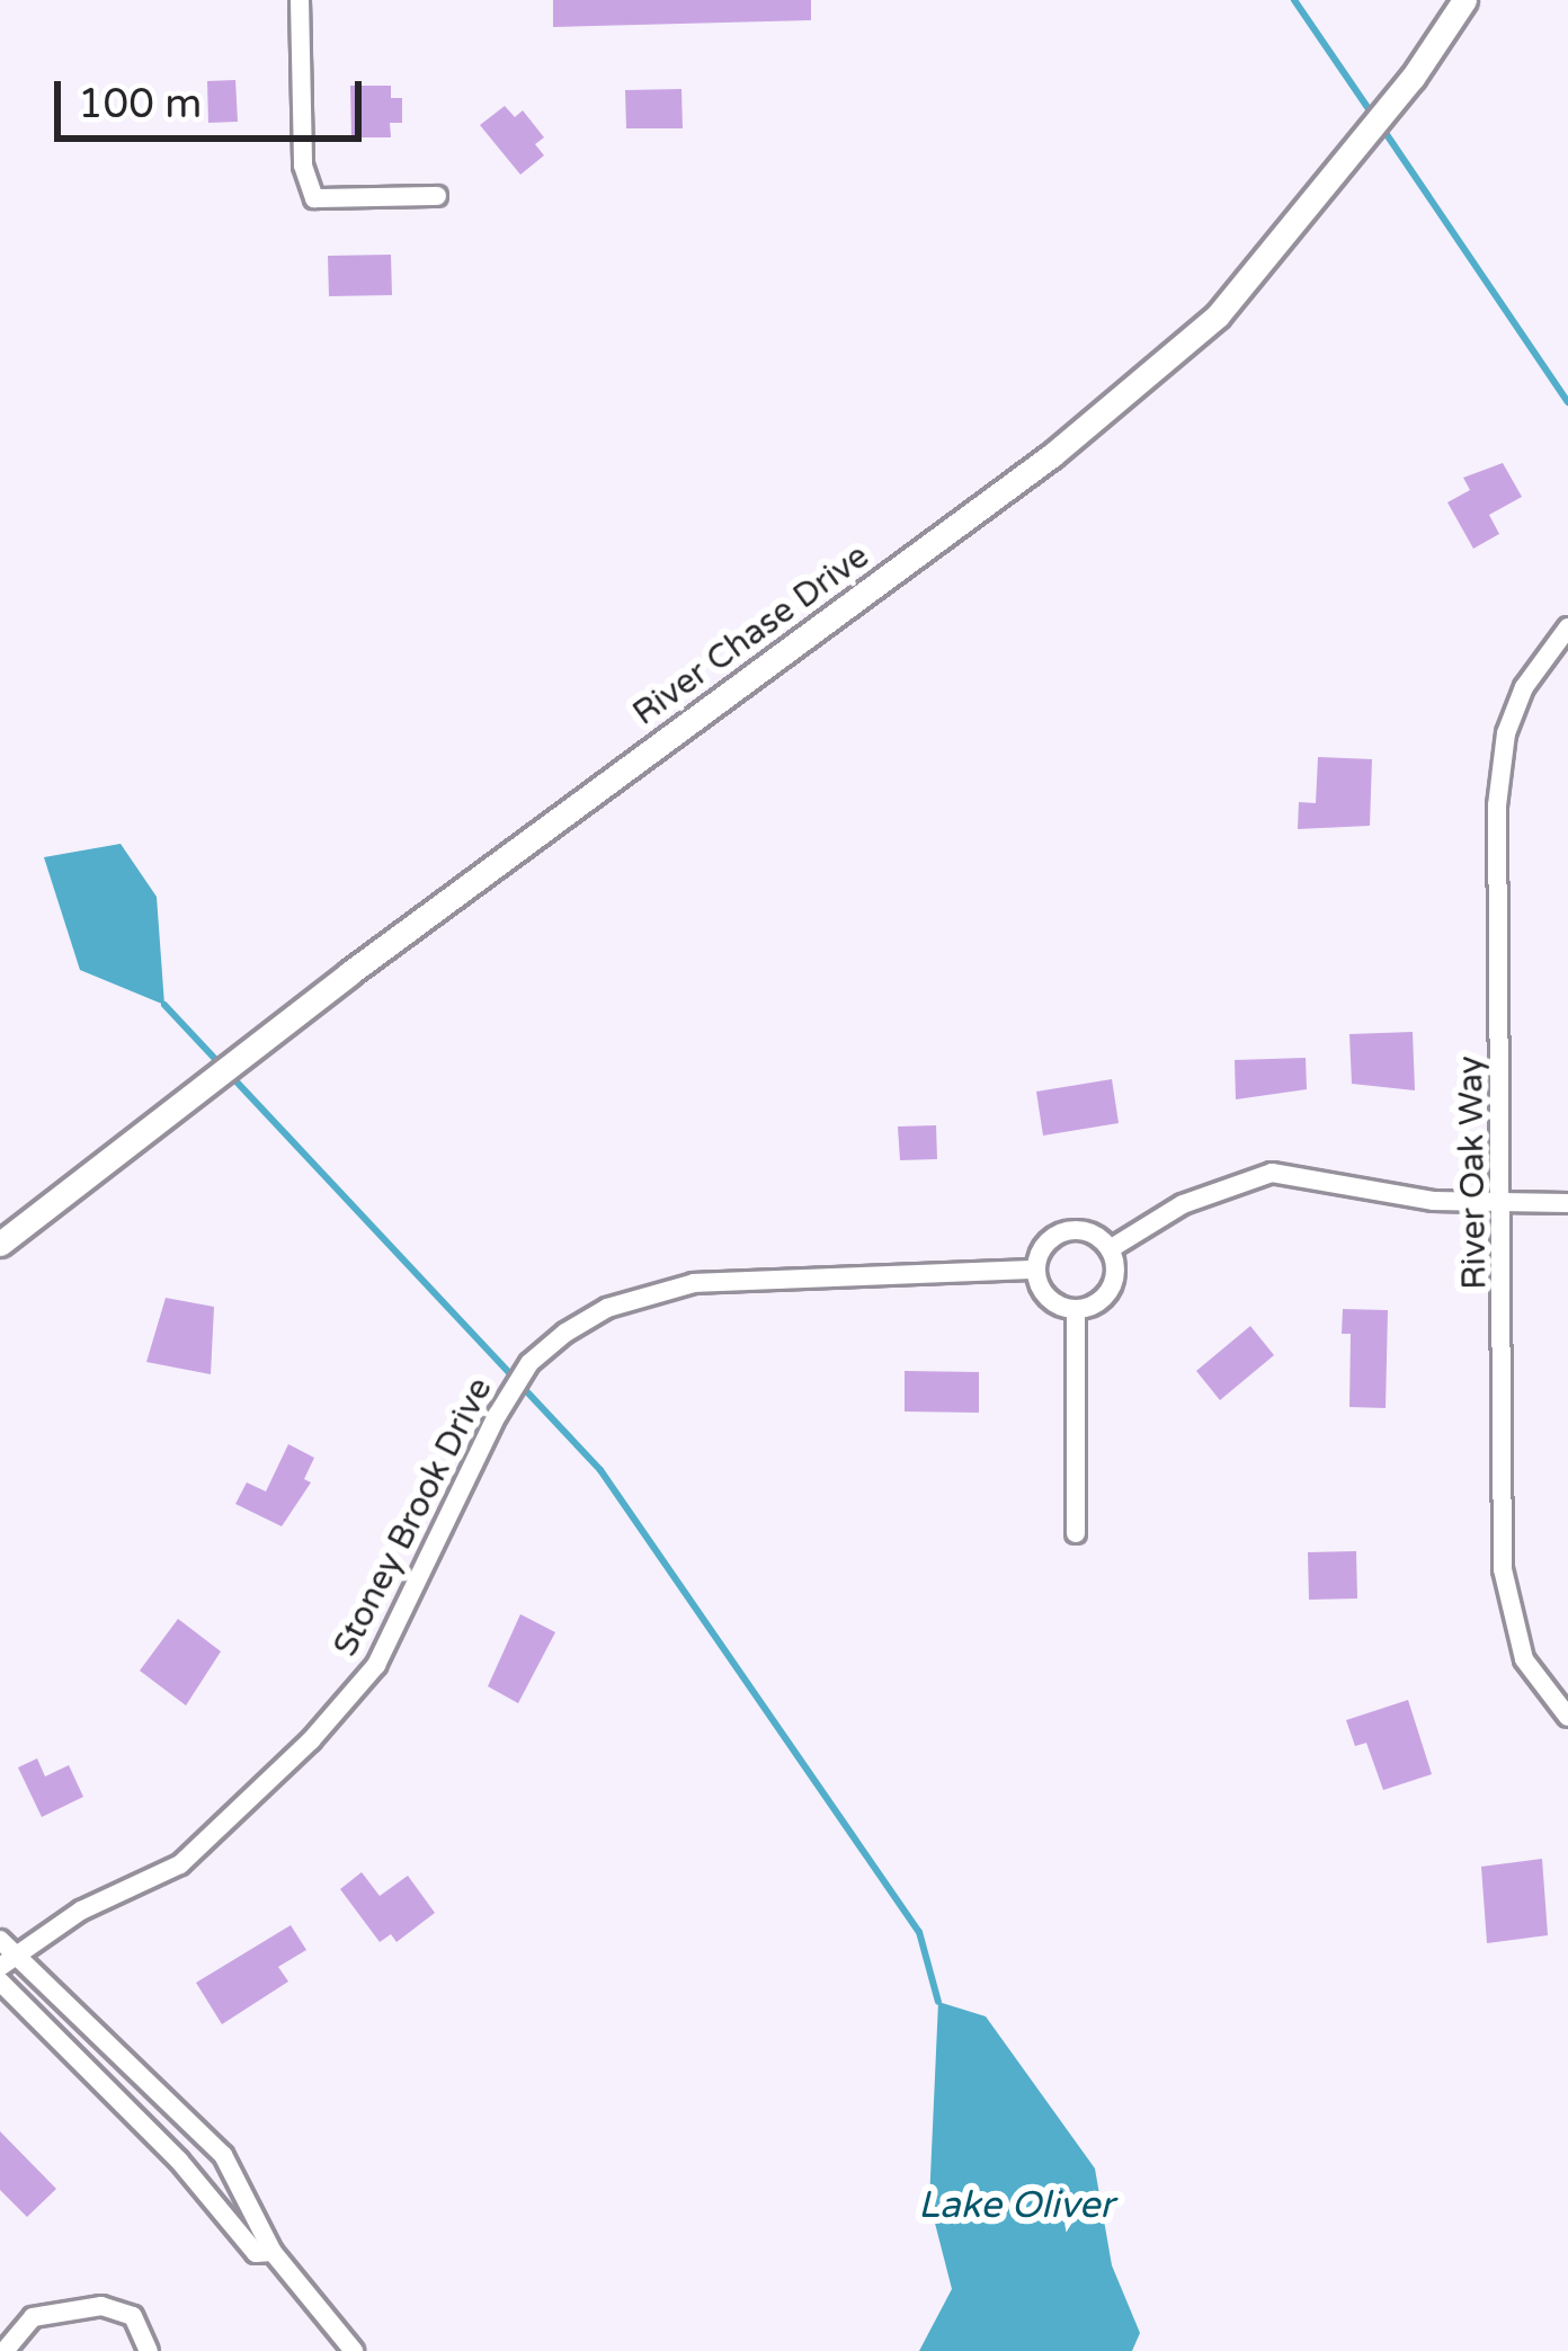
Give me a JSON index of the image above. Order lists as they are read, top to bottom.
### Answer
{
  "streets": {
    "street": ["River Chase Drive", "River Oak Way", "Stoney Brook Drive"]
  },
  "water": ["Lake Oliver"],
  "scale_bar": "100 m"
}
